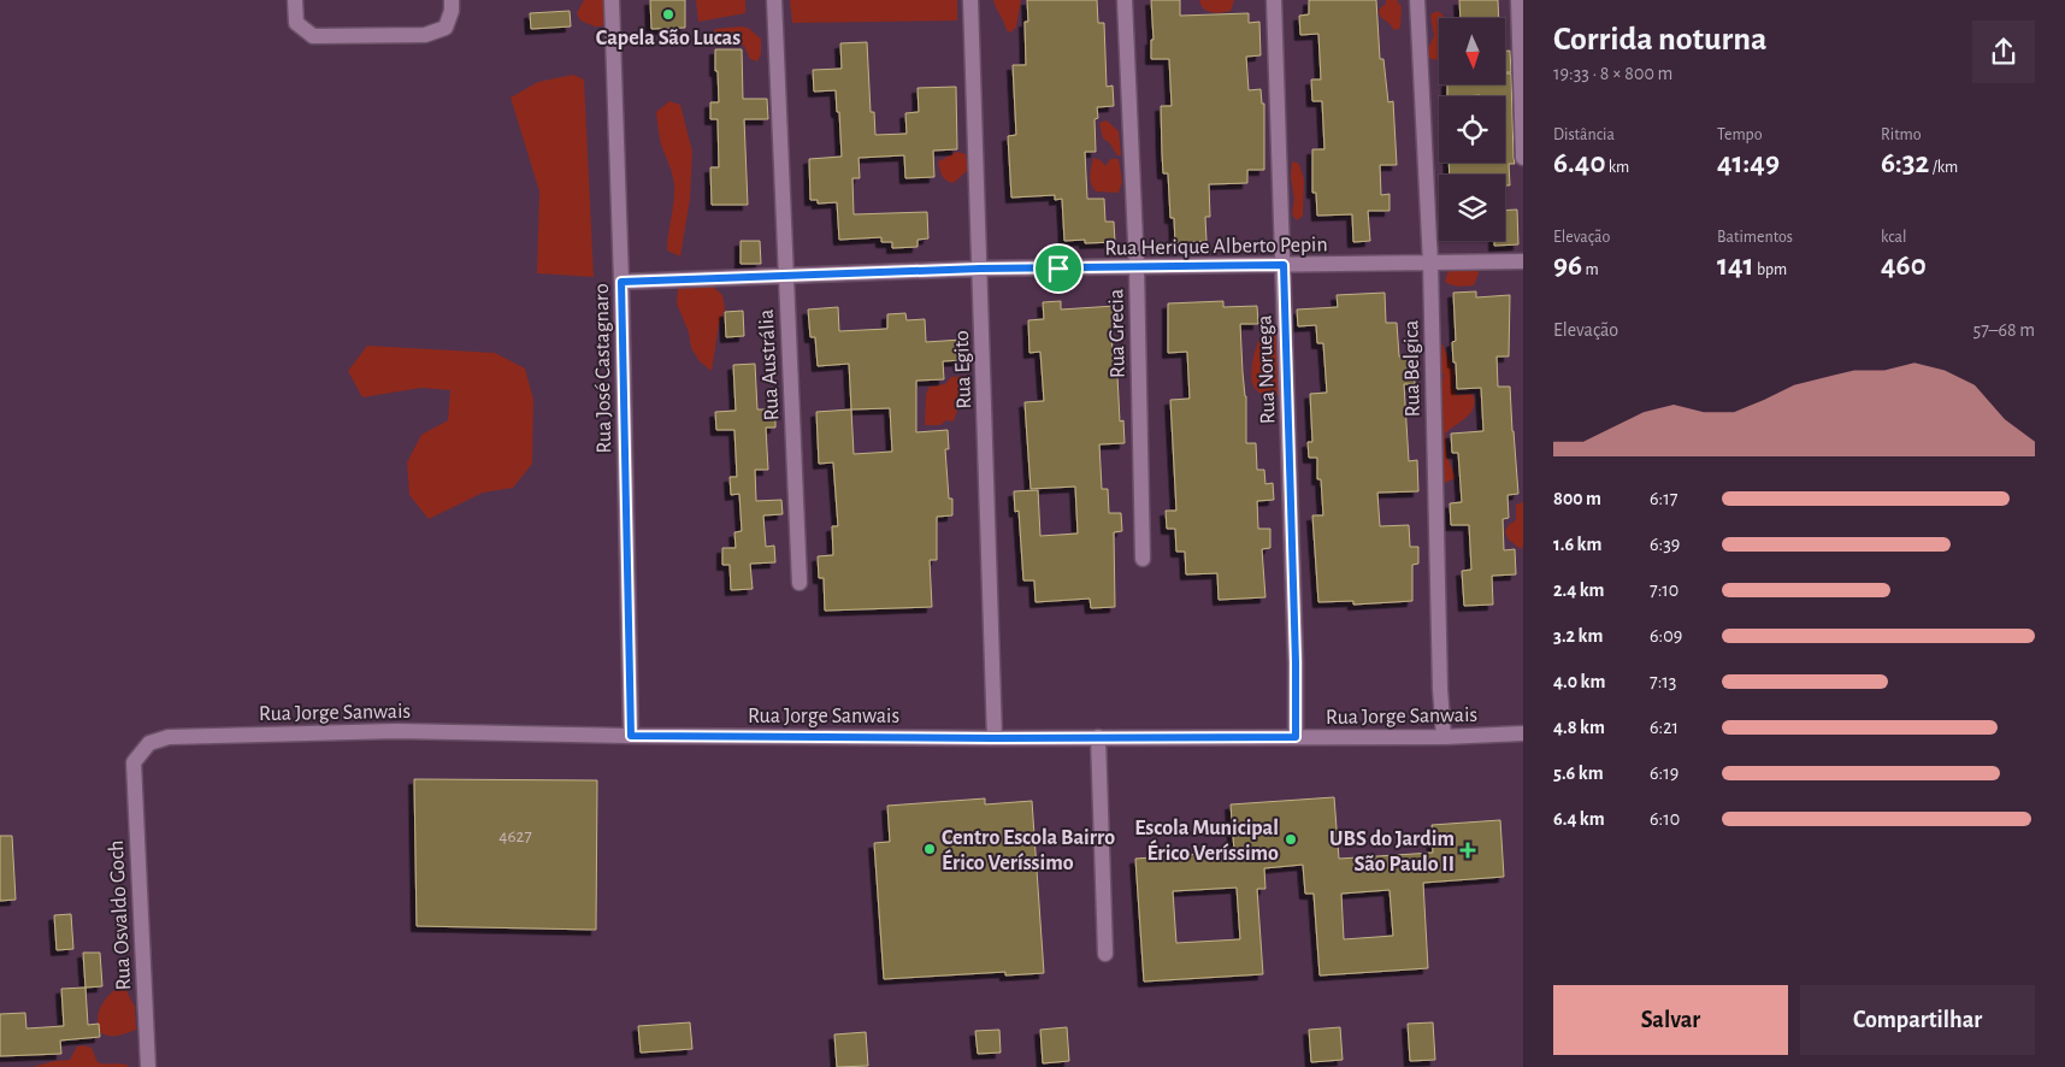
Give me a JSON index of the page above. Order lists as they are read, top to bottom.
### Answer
{
  "streets": {
    "street": [
      "Rua Herique Alberto Pepin",
      "Rua Grecia",
      "Rua Austrália",
      "Rua José Castagnaro",
      "Rua Belgica",
      "Rua Egito",
      "Rua Noruega",
      "Rua Jorge Sanwais",
      "Rua Osvaldo Goch"
    ]
  },
  "crossings": [
    ["Rua Herique Alberto Pepin", "Rua Grecia"],
    ["Rua Herique Alberto Pepin", "Rua Austrália"],
    ["Rua Herique Alberto Pepin", "Rua José Castagnaro"],
    ["Rua Herique Alberto Pepin", "Rua Belgica"],
    ["Rua Herique Alberto Pepin", "Rua Egito"],
    ["Rua Herique Alberto Pepin", "Rua Noruega"],
    ["Rua José Castagnaro", "Rua Jorge Sanwais"],
    ["Rua Belgica", "Rua Jorge Sanwais"],
    ["Rua Egito", "Rua Jorge Sanwais"],
    ["Rua Noruega", "Rua Jorge Sanwais"],
    ["Rua Jorge Sanwais", "Rua Osvaldo Goch"]
  ],
  "places": {
    "other": ["Capela São Lucas", "Escola Municipal Érico Veríssimo", "Centro Escola Bairro Érico Veríssimo"],
    "health": ["UBS do Jardim São Paulo II"]
  },
  "house_numbers": ["4627"],
  "north": "bottom",
  "page": {
    "heading": ["Corrida noturna", "19:33 · 8 × 800 m"],
    "stats": [
      ["Distância", "6.40 km"],
      ["Tempo", "41:49"],
      ["Ritmo", "6:32 /km"],
      ["Elevação", "96 m"],
      ["Batimentos", "141 bpm"],
      ["kcal", "460"]
    ],
    "chart": ["Elevação", "57–68 m"],
    "list": [
      {
        "name": "800 m",
        "note": "6:17"
      },
      {
        "name": "1.6 km",
        "note": "6:39"
      },
      {
        "name": "2.4 km",
        "note": "7:10"
      },
      {
        "name": "3.2 km",
        "note": "6:09"
      },
      {
        "name": "4.0 km",
        "note": "7:13"
      },
      {
        "name": "4.8 km",
        "note": "6:21"
      },
      {
        "name": "5.6 km",
        "note": "6:19"
      },
      {
        "name": "6.4 km",
        "note": "6:10"
      }
    ],
    "buttons": ["Salvar", "Compartilhar"]
  }
}
